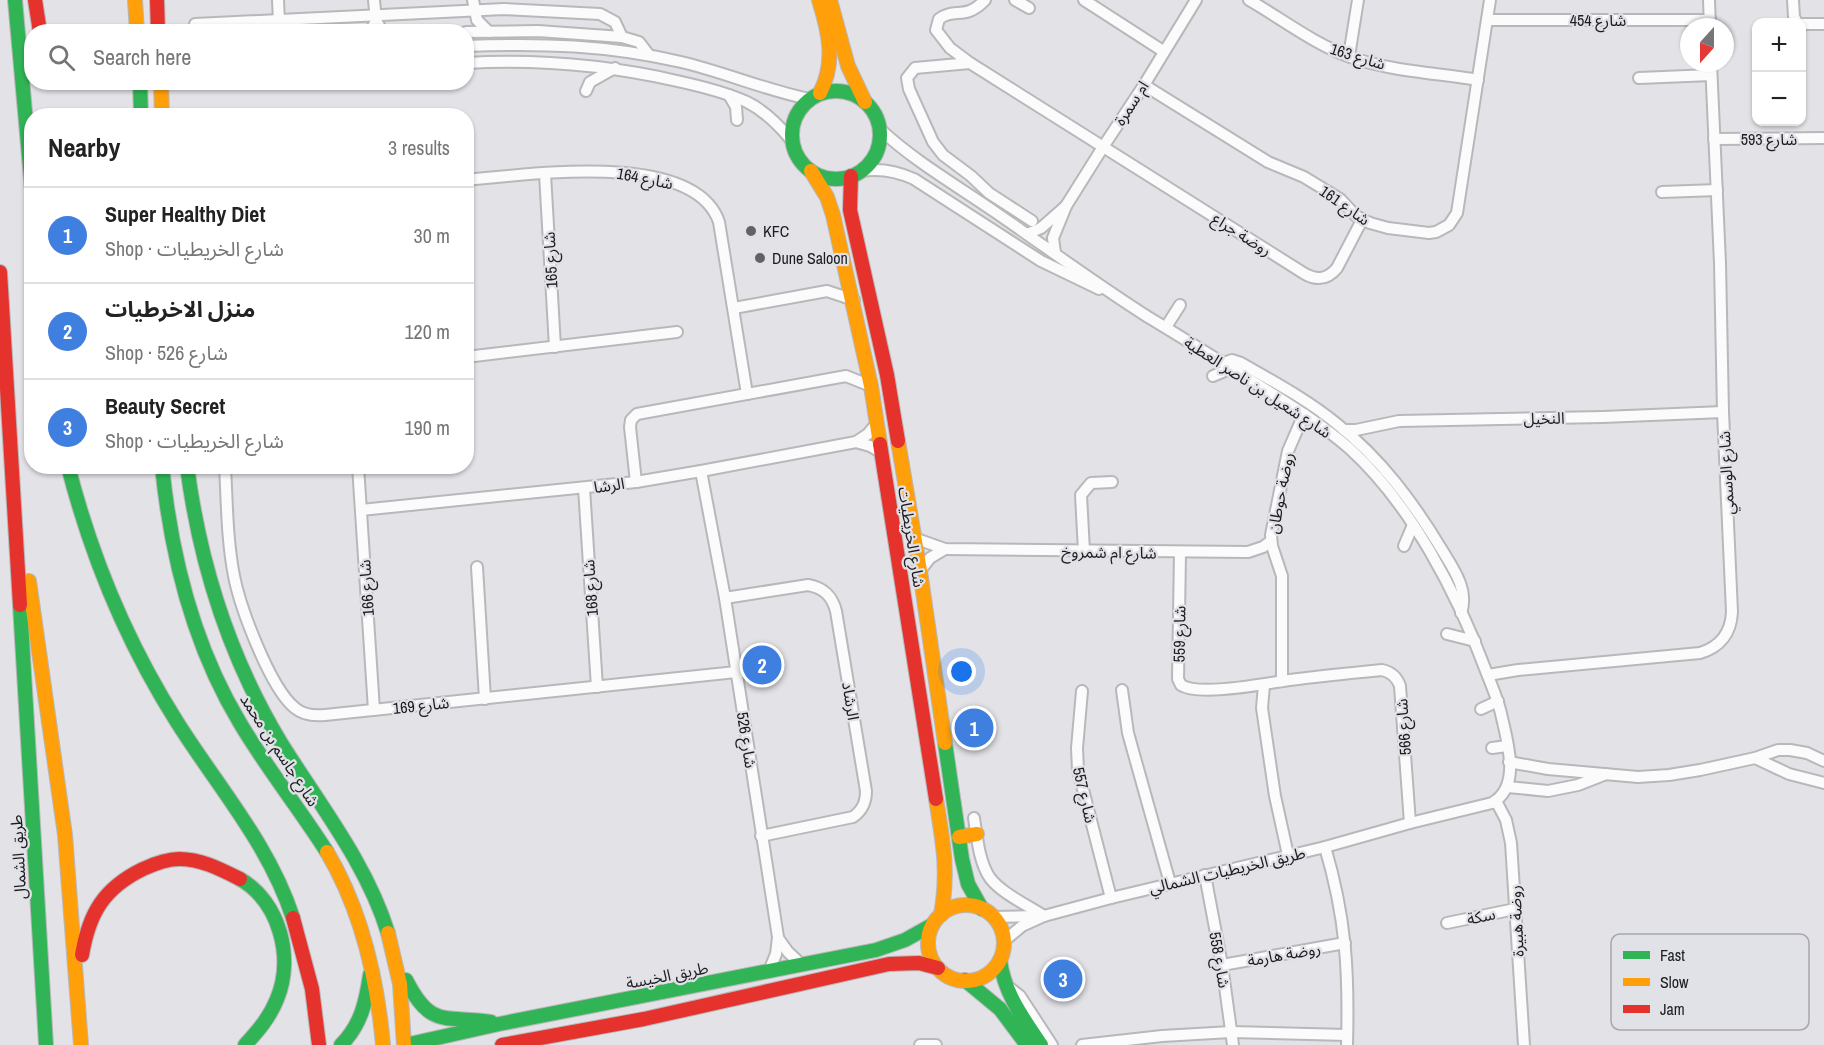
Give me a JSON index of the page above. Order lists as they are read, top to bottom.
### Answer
{
  "streets": {
    "main road": [
      "شارع الخريطيات",
      "شارع جاسم بن محمد",
      "طريق الشمال",
      "طريق الخيسة"
    ],
    "street": [
      "شارع 454",
      "شارع 163",
      "ام سمرة",
      "شارع 593",
      "شارع 164",
      "شارع 161",
      "روضة جراع",
      "شارع 165",
      "شارع شعيل بن ناصر العطية",
      "النخيل",
      "شارع الوسمي",
      "الرشا",
      "روضة حوطان",
      "شارع ام شمروخ",
      "شارع 166",
      "شارع 168",
      "شارع 559",
      "الرشاد",
      "شارع 169",
      "شارع 566",
      "شارع 526",
      "شارع 557",
      "طريق الخريطيات الشمالي",
      "سكة",
      "روضة هبيرة",
      "روضة هارمة",
      "شارع 558"
    ]
  },
  "crossings": [
    ["شارع 454", "شارع 161"],
    ["شارع 163", "شارع 161"],
    ["ام سمرة", "شارع 161"],
    ["ام سمرة", "روضة جراع"],
    ["ام سمرة", "شارع شعيل بن ناصر العطية"],
    ["شارع 593", "شارع الوسمي"],
    ["شارع 164", "شارع 165"],
    ["شارع 161", "روضة جراع"],
    ["شارع شعيل بن ناصر العطية", "شارع الوسمي"],
    ["شارع شعيل بن ناصر العطية", "روضة حوطان"],
    ["شارع شعيل بن ناصر العطية", "شارع الخريطيات"],
    ["النخيل", "شارع الوسمي"],
    ["الرشا", "شارع 166"],
    ["الرشا", "شارع 168"],
    ["الرشا", "شارع 526"],
    ["روضة حوطان", "شارع ام شمروخ"],
    ["روضة حوطان", "شارع 559"],
    ["روضة حوطان", "شارع 566"],
    ["شارع الخريطيات", "شارع ام شمروخ"],
    ["شارع الخريطيات", "طريق الخريطيات الشمالي"],
    ["شارع الخريطيات", "طريق الخيسة"],
    ["شارع ام شمروخ", "شارع 559"],
    ["شارع 166", "شارع 169"],
    ["شارع 168", "شارع 169"],
    ["شارع 559", "شارع 566"],
    ["الرشاد", "شارع 526"],
    ["شارع 169", "شارع 526"],
    ["شارع 566", "طريق الخريطيات الشمالي"],
    ["شارع 526", "طريق الخيسة"],
    ["شارع جاسم بن محمد", "طريق الخيسة"],
    ["شارع 557", "طريق الخريطيات الشمالي"],
    ["طريق الخريطيات الشمالي", "روضة هارمة"],
    ["طريق الخريطيات الشمالي", "شارع 558"],
    ["طريق الخريطيات الشمالي", "طريق الخيسة"],
    ["سكة", "روضة هبيرة"],
    ["روضة هارمة", "شارع 558"]
  ],
  "places": ["KFC", "Dune Saloon"],
  "legend": ["Fast", "Slow", "Jam"],
  "north": "bottom",
  "page": {
    "map_buttons": ["+", "−"],
    "search": "Search here",
    "heading": ["Nearby", "3 results"],
    "list": [
      {
        "mark": "1",
        "name": "Super Healthy Diet",
        "note": "Shop · شارع الخريطيات",
        "value": "30 m"
      },
      {
        "mark": "2",
        "name": "منزل الاخرطيات",
        "note": "Shop · شارع 526",
        "value": "120 m"
      },
      {
        "mark": "3",
        "name": "Beauty Secret",
        "note": "Shop · شارع الخريطيات",
        "value": "190 m"
      }
    ],
    "pins": ["2", "1", "3"]
  }
}
